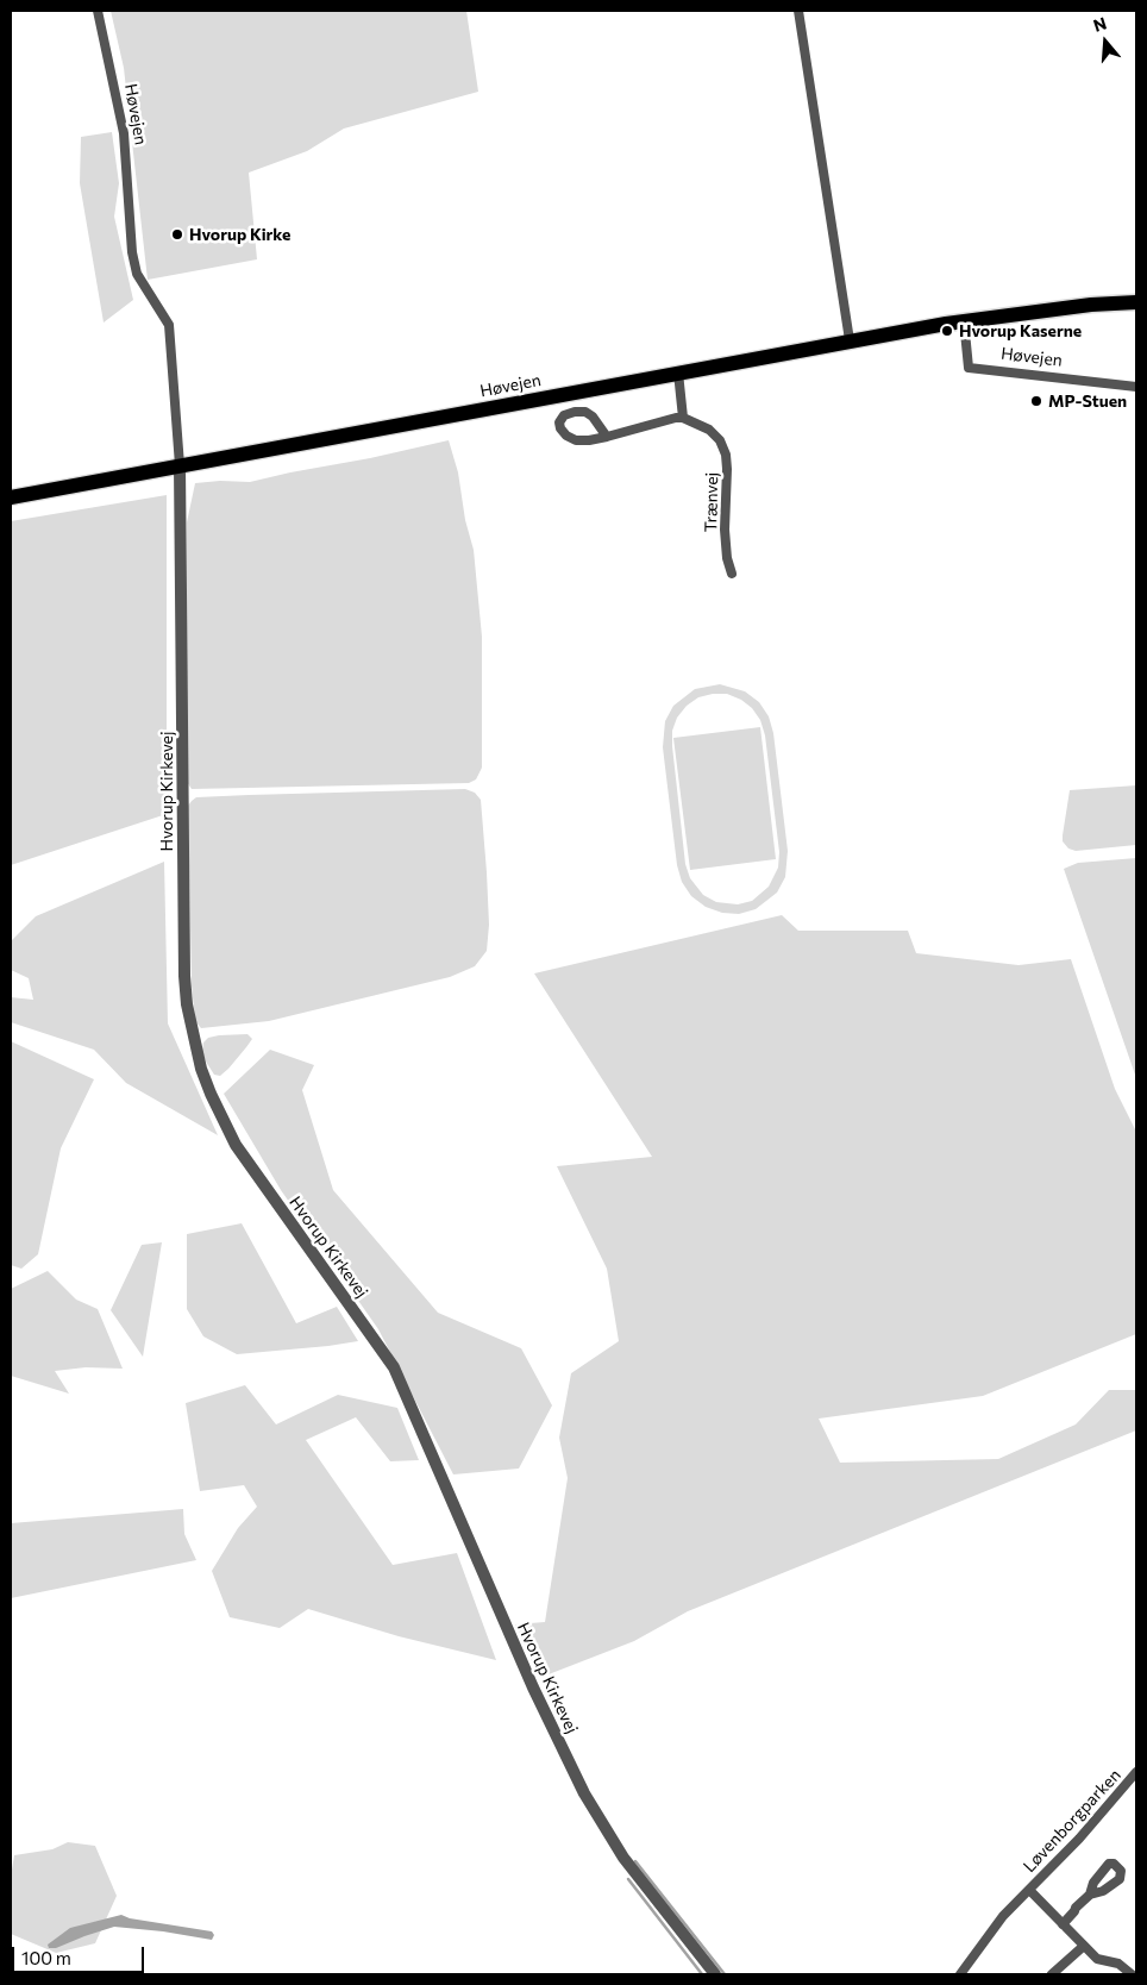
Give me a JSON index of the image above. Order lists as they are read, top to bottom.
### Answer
{
  "streets": {
    "main road": ["Høvejen"],
    "street": ["Trænvej", "Hvorup Kirkevej", "Løvenborgparken"]
  },
  "crossings": [
    ["Høvejen", "Hvorup Kirkevej"]
  ],
  "places": ["Hvorup Kirke", "Hvorup Kaserne", "MP-Stuen"],
  "scale_bar": "100 m",
  "north": "top"
}
